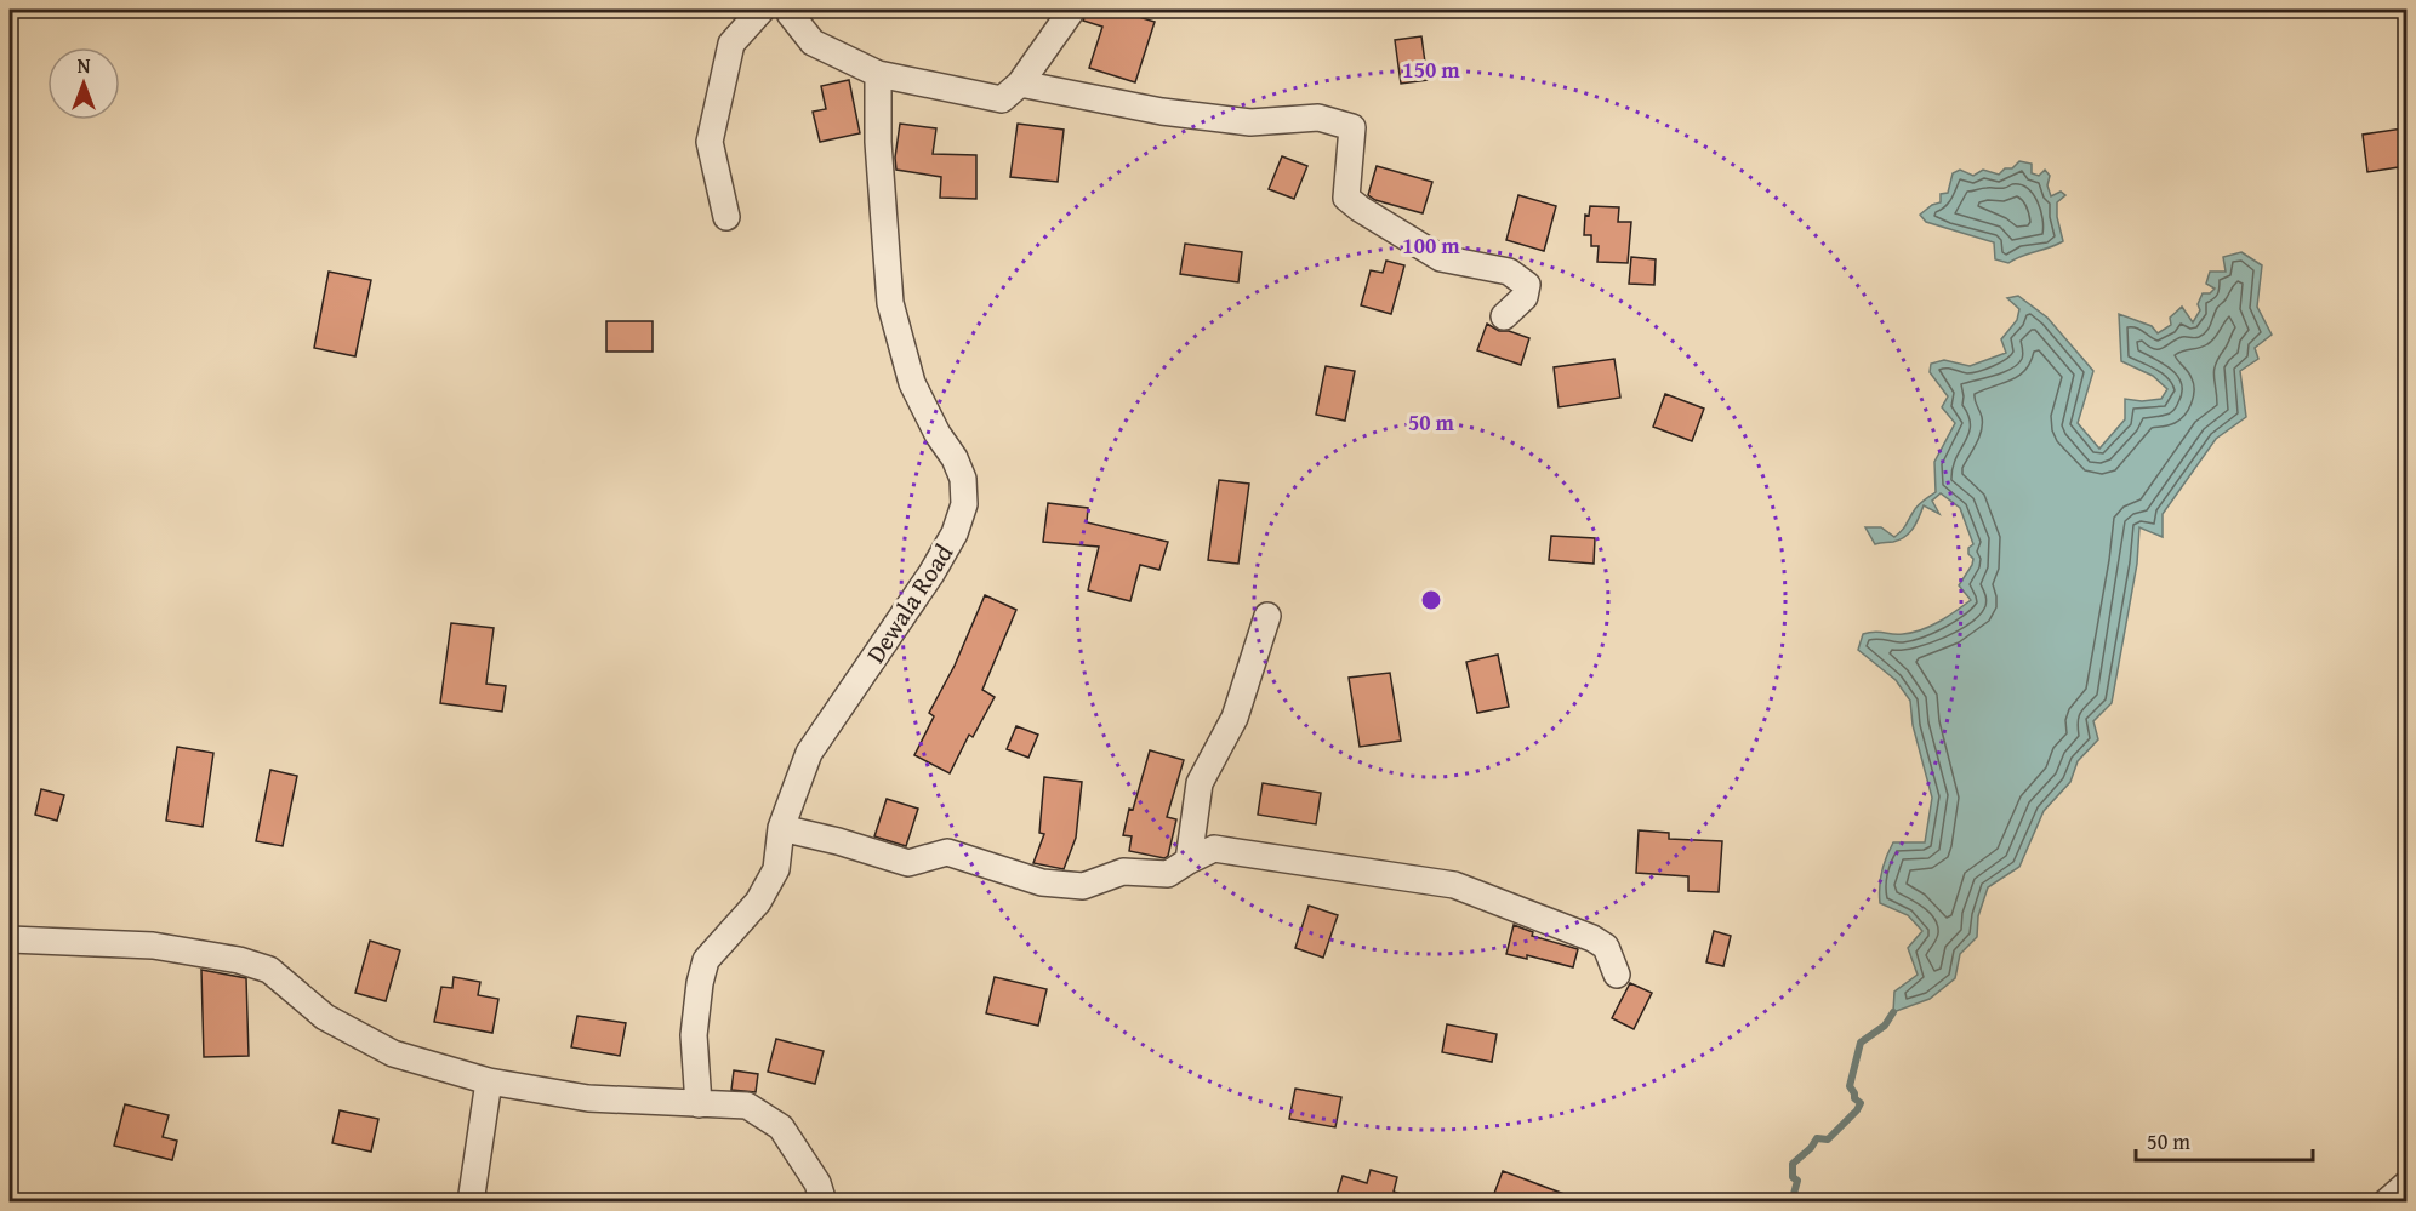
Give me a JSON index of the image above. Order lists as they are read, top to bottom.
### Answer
{
  "streets": {
    "street": ["Dewala Road"]
  },
  "scale_bar": "50 m",
  "north": "top",
  "rings": ["150 m", "100 m", "50 m"]
}
